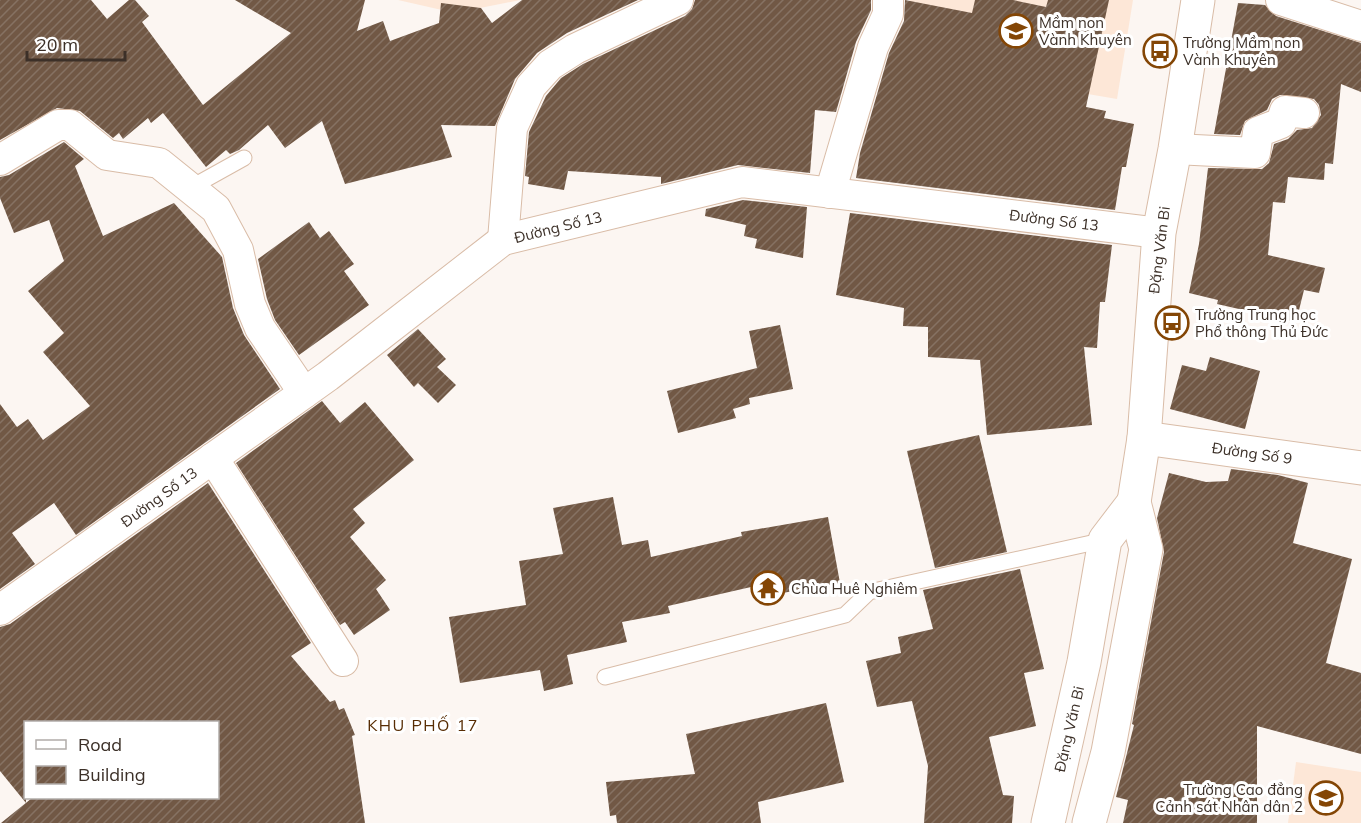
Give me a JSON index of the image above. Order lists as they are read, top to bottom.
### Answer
{
  "streets": {
    "main road": ["Đặng Văn Bi", "Đường Số 9"],
    "street": ["Đường Số 13"]
  },
  "crossings": [
    ["Đường Số 13", "Đặng Văn Bi"],
    ["Đặng Văn Bi", "Đường Số 9"]
  ],
  "districts": ["KHU PHỐ 17"],
  "places": {
    "school or university": ["Mầm non Vành Khuyên", "Trường Cao đẳng Cảnh sát Nhân dân 2"],
    "bus stop": ["Trường Mầm non Vành Khuyên", "Trường Trung học Phổ thông Thủ Đức"],
    "temple": ["Chùa Huê Nghiêm"]
  },
  "legend": ["Road", "Building"],
  "scale_bar": "20 m"
}
